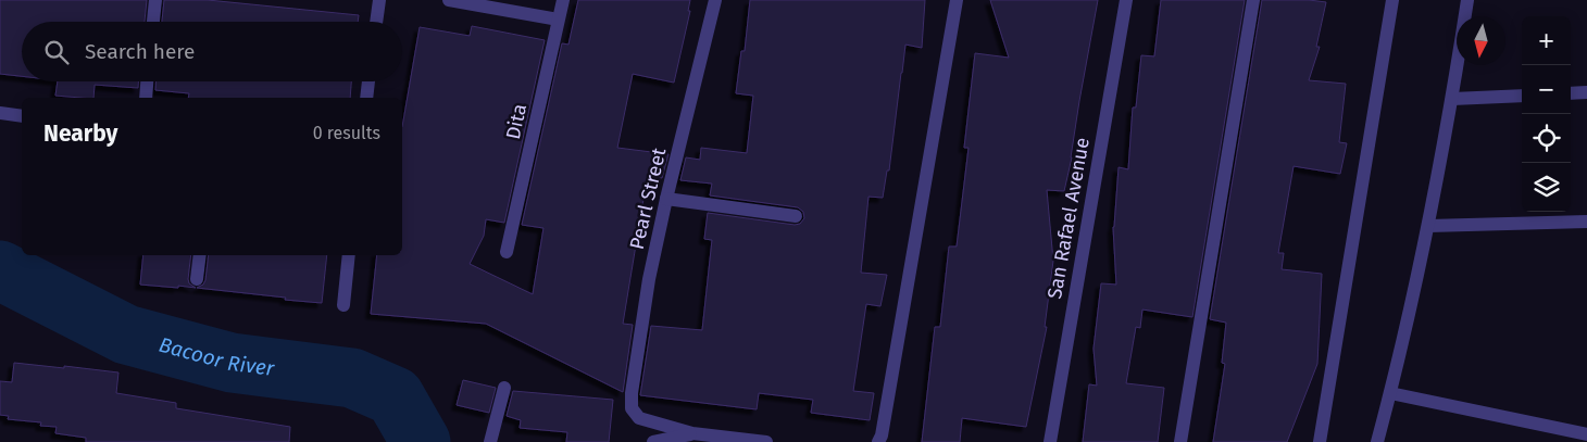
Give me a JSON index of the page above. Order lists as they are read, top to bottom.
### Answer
{
  "streets": {
    "street": ["Dita", "Pearl Street", "San Rafael Avenue"]
  },
  "water": ["Bacoor River"],
  "north": "bottom",
  "page": {
    "map_buttons": ["+", "−"],
    "search": "Search here",
    "heading": ["Nearby", "0 results"]
  }
}
